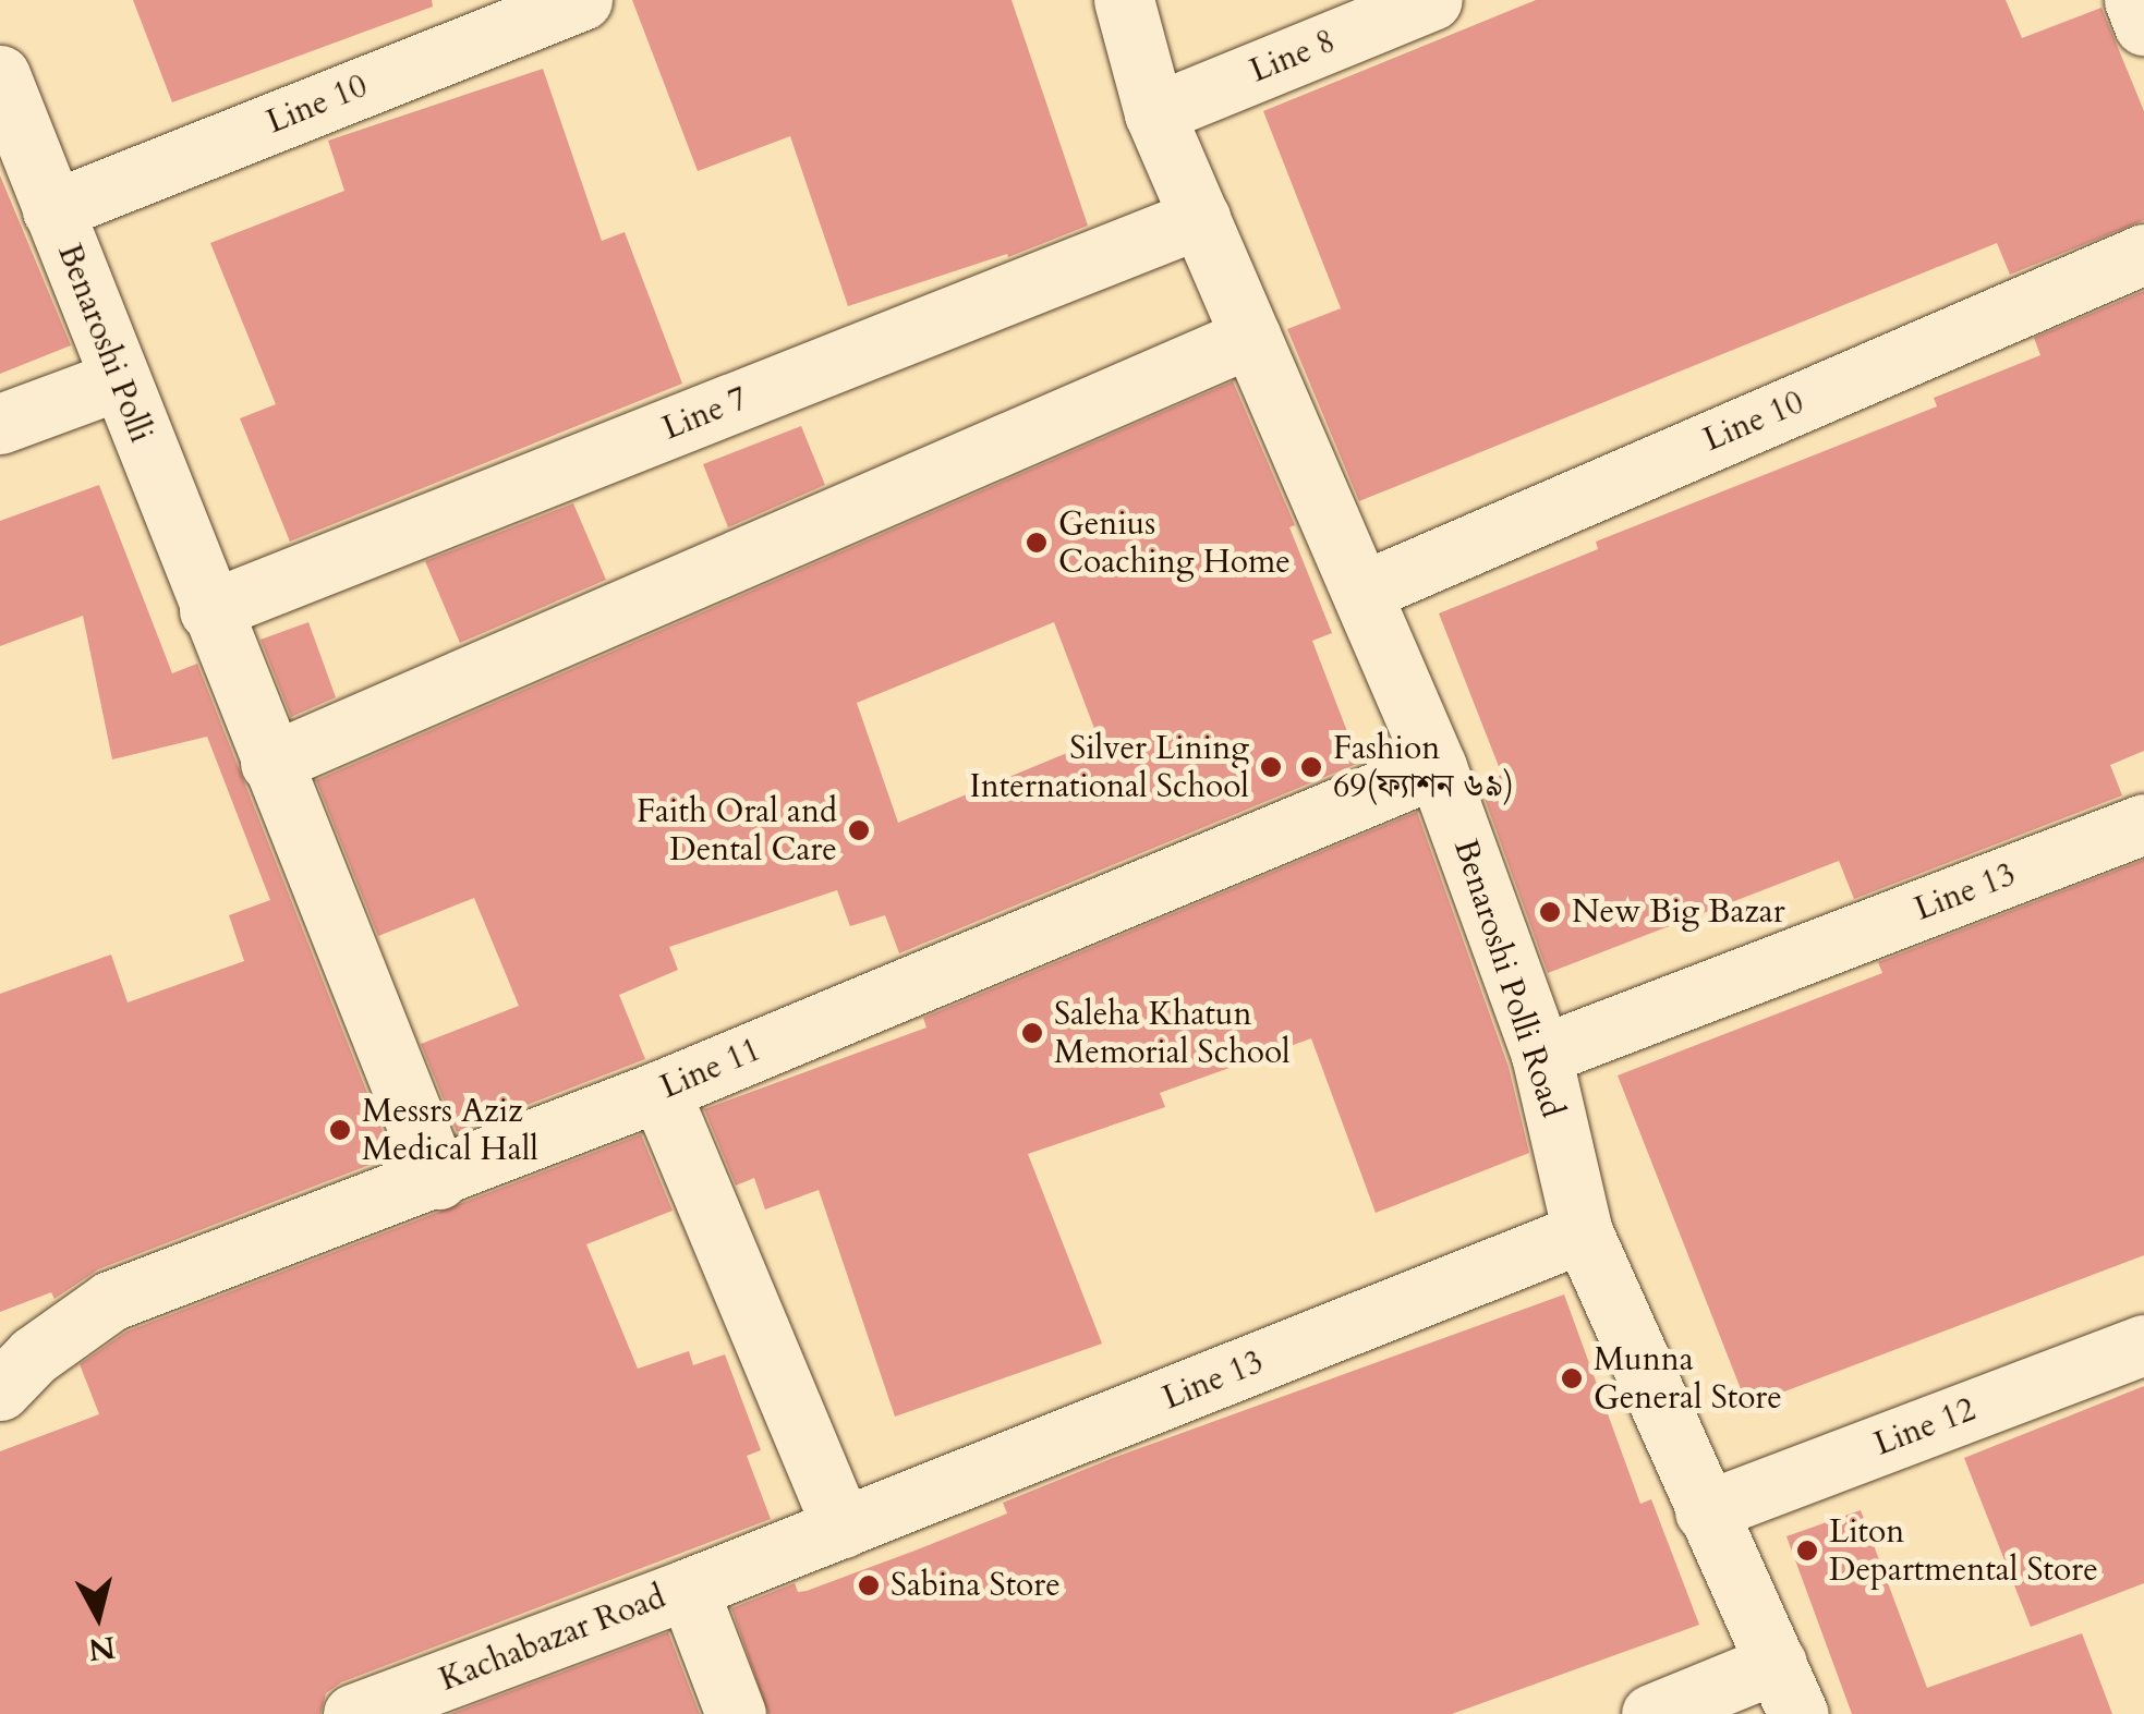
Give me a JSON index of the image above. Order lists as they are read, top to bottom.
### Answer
{
  "streets": {
    "street": [
      "Line 8",
      "Line 10",
      "Benaroshi Polli",
      "Line 7",
      "Line 13",
      "Benaroshi Polli Road",
      "Line 11",
      "Line 12",
      "Kachabazar Road"
    ]
  },
  "crossings": [
    ["Line 8", "Benaroshi Polli Road"],
    ["Line 10", "Benaroshi Polli"],
    ["Line 10", "Benaroshi Polli Road"],
    ["Benaroshi Polli", "Line 7"],
    ["Benaroshi Polli", "Line 11"],
    ["Line 7", "Benaroshi Polli Road"],
    ["Line 13", "Benaroshi Polli Road"],
    ["Line 13", "Kachabazar Road"],
    ["Benaroshi Polli Road", "Line 11"],
    ["Benaroshi Polli Road", "Line 12"]
  ],
  "places": [
    "Genius Coaching Home",
    "Silver Lining International School",
    "Fashion 69(ফ্যাশন ৬৯)",
    "Faith Oral and Dental Care",
    "New Big Bazar",
    "Saleha Khatun Memorial School",
    "Messrs Aziz Medical Hall",
    "Munna General Store",
    "Liton Departmental Store",
    "Sabina Store"
  ],
  "north": "bottom"
}
